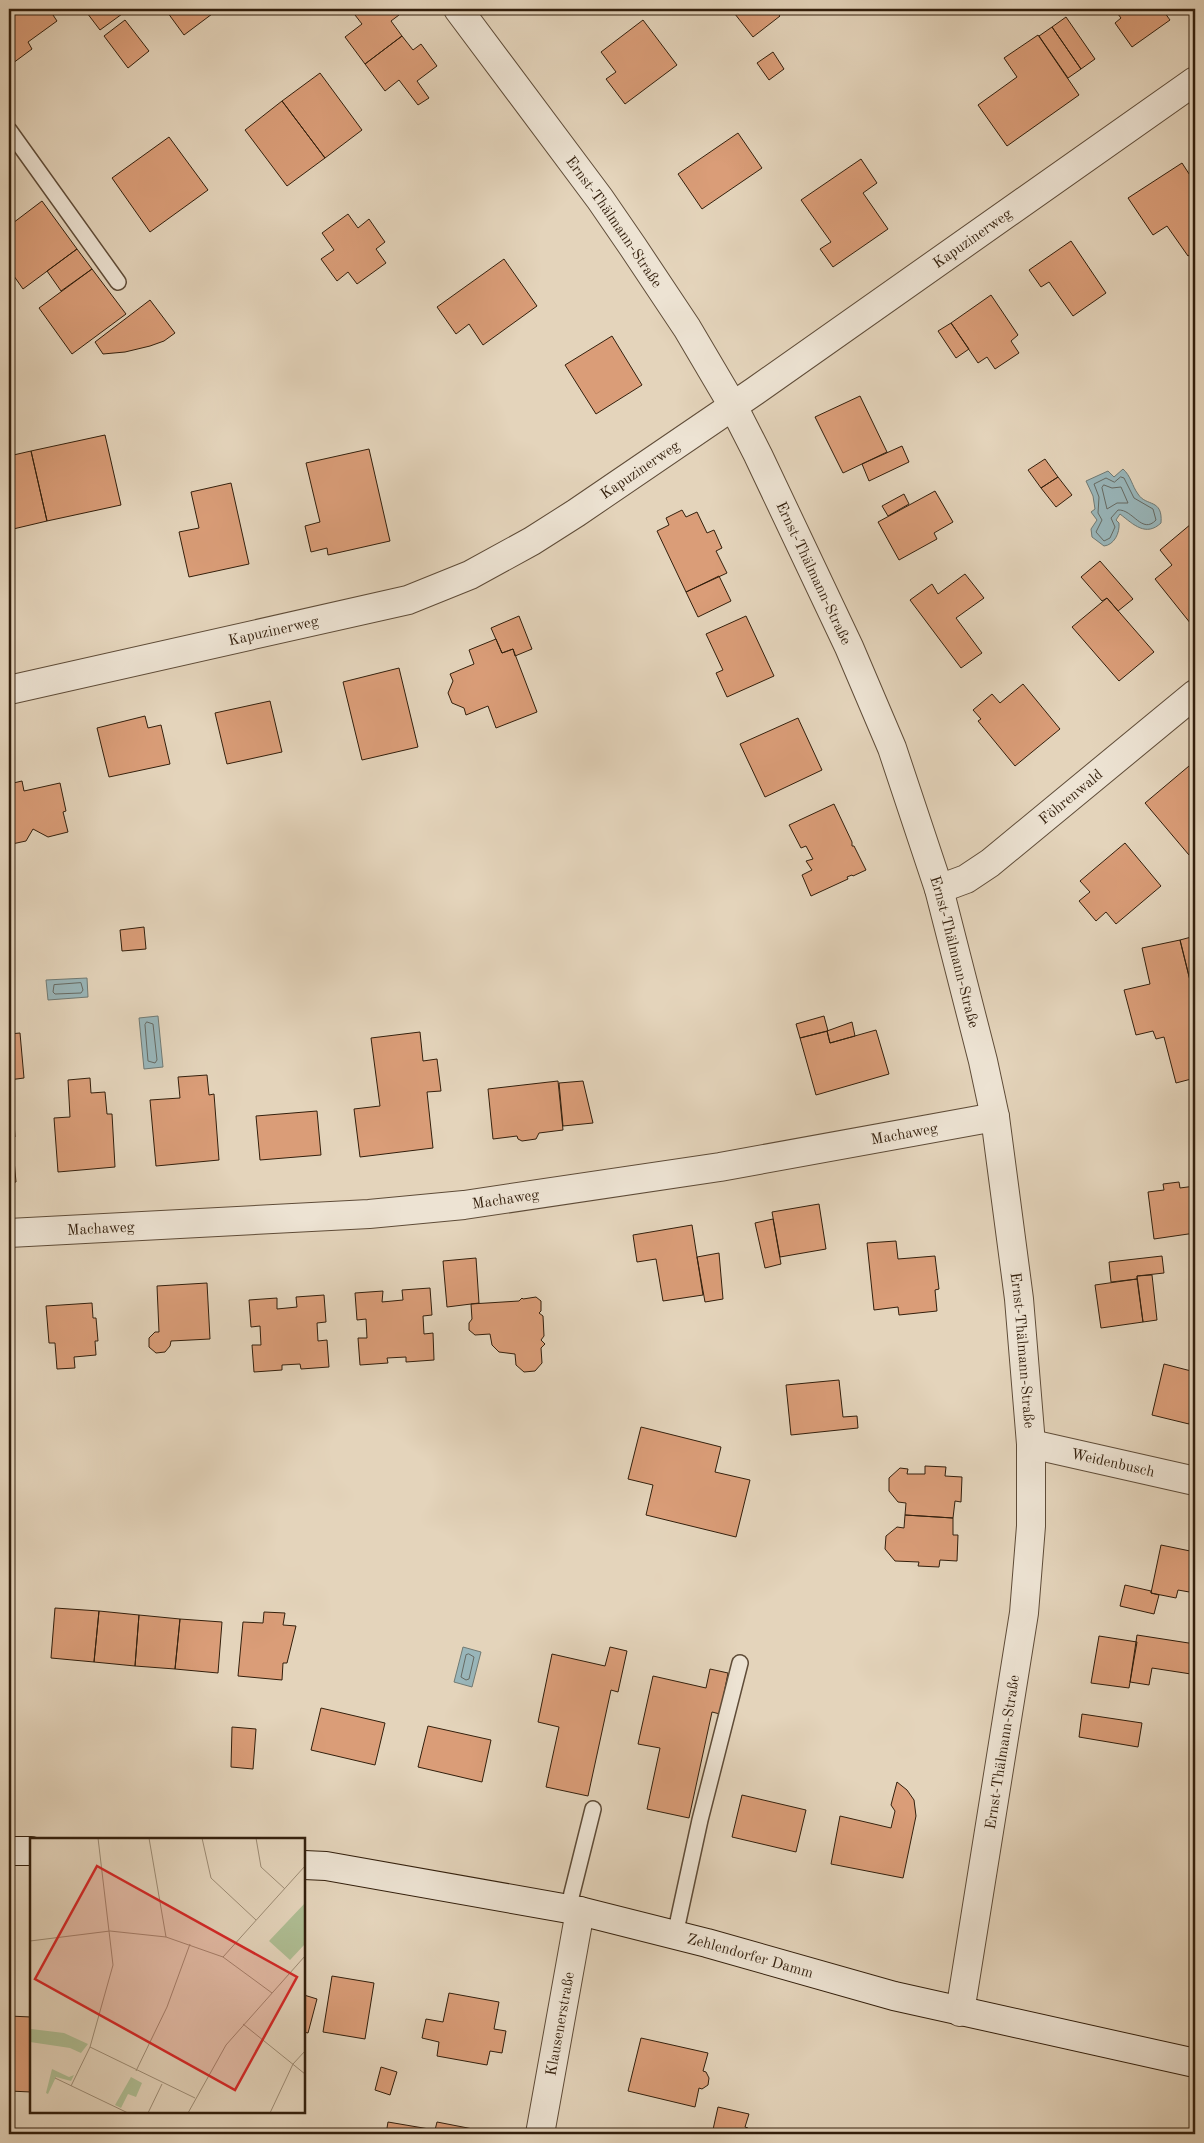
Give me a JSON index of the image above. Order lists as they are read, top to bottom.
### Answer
{
  "streets": {
    "street": [
      "Ernst-Thälmann-Straße",
      "Kapuzinerweg",
      "Föhrenwald",
      "Machaweg",
      "Weidenbusch",
      "Zehlendorfer Damm",
      "Klausenerstraße"
    ]
  },
  "crossings": [
    ["Ernst-Thälmann-Straße", "Kapuzinerweg"],
    ["Ernst-Thälmann-Straße", "Föhrenwald"],
    ["Ernst-Thälmann-Straße", "Machaweg"],
    ["Ernst-Thälmann-Straße", "Weidenbusch"],
    ["Ernst-Thälmann-Straße", "Zehlendorfer Damm"],
    ["Zehlendorfer Damm", "Klausenerstraße"]
  ]
}
